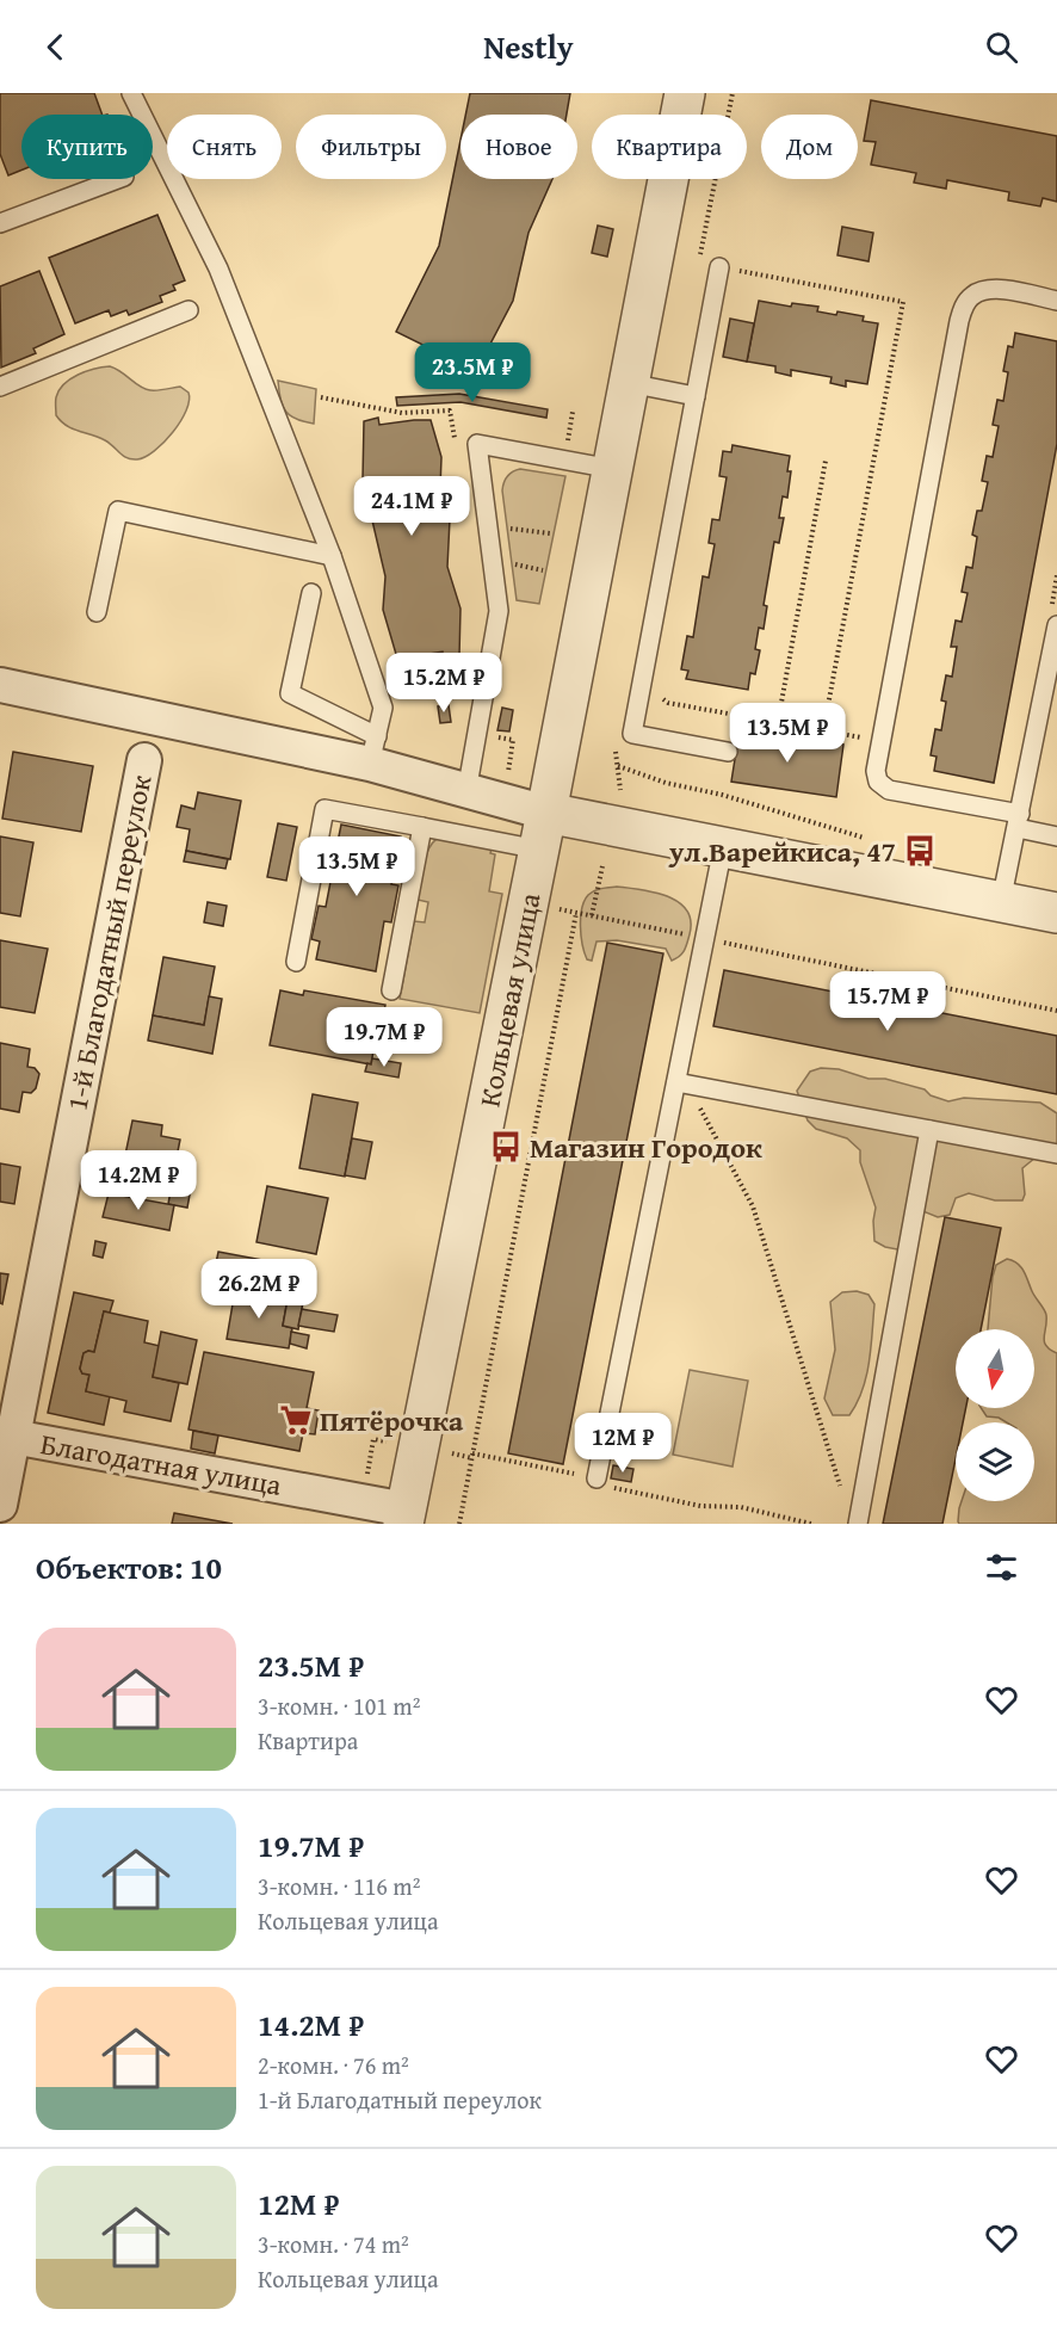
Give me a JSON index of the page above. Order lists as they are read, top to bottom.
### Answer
{
  "streets": {
    "street": ["1-й Благодатный переулок", "Кольцевая улица", "Благодатная улица"]
  },
  "crossings": [
    ["1-й Благодатный переулок", "Благодатная улица"],
    ["Кольцевая улица", "Благодатная улица"]
  ],
  "places": {
    "bus stop": ["ул.Варейкиса, 47", "Магазин Городок"],
    "supermarket": ["Пятёрочка"]
  },
  "north": "bottom",
  "page": {
    "header": "Nestly",
    "chip": [
      "Купить",
      "Снять",
      "Фильтры",
      "Новое",
      "Квартира",
      "Дом"
    ],
    "price": [
      "23.5M ₽",
      "24.1M ₽",
      "15.2M ₽",
      "13.5M ₽",
      "13.5M ₽",
      "15.7M ₽",
      "19.7M ₽",
      "14.2M ₽",
      "26.2M ₽",
      "12M ₽"
    ],
    "heading": "Объектов: 10",
    "list": [
      {
        "name": "23.5M ₽",
        "note": "3-комн. · 101 m² · Квартира"
      },
      {
        "name": "19.7M ₽",
        "note": "3-комн. · 116 m² · Кольцевая улица"
      },
      {
        "name": "14.2M ₽",
        "note": "2-комн. · 76 m² · 1-й Благодатный переулок"
      },
      {
        "name": "12M ₽",
        "note": "3-комн. · 74 m² · Кольцевая улица"
      }
    ]
  }
}
